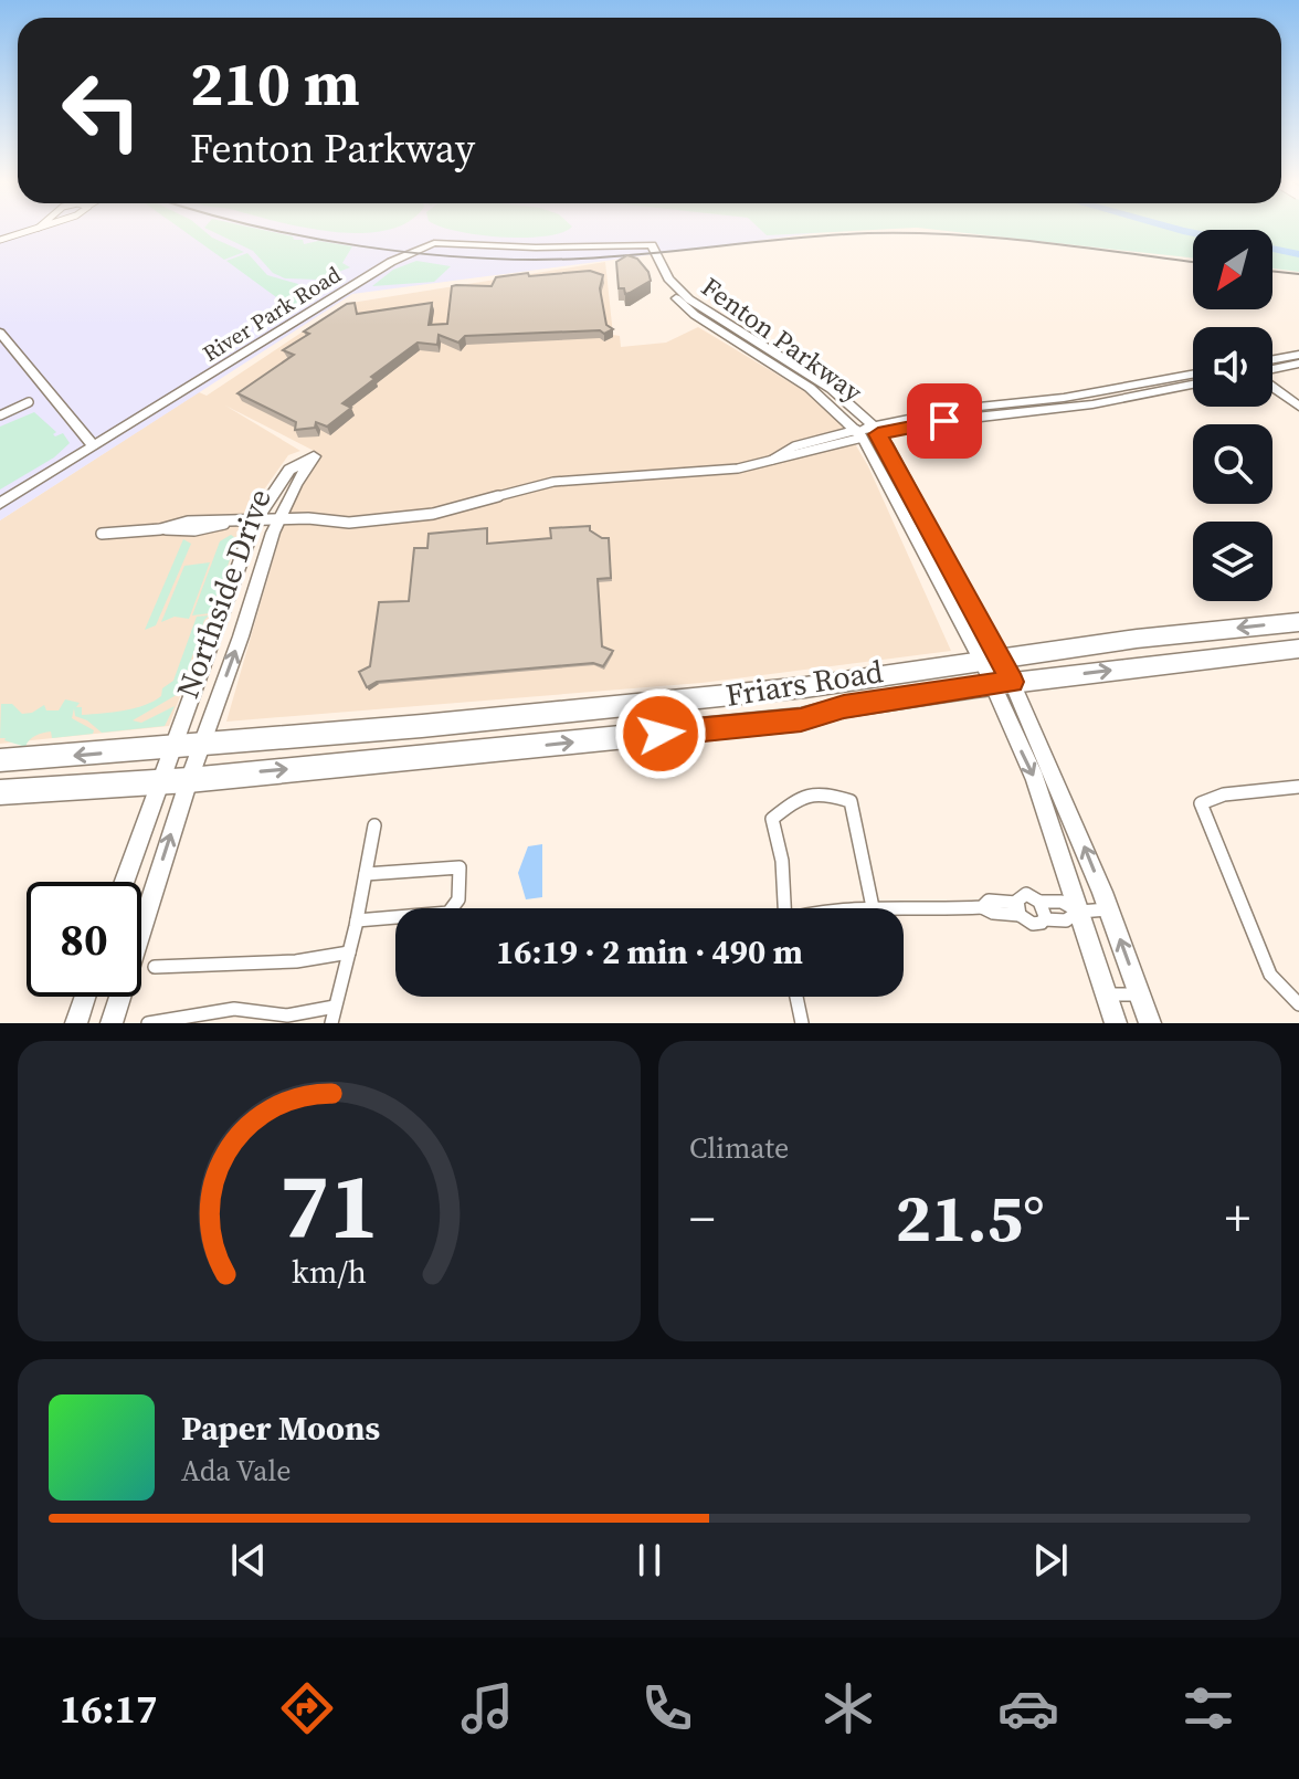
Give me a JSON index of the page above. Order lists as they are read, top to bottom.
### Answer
{
  "streets": {
    "highway": ["Friars Road"],
    "street": ["River Park Road", "Fenton Parkway", "Northside Drive"]
  },
  "crossings": [
    ["River Park Road", "Fenton Parkway"],
    ["Fenton Parkway", "Friars Road"],
    ["Northside Drive", "Friars Road"]
  ],
  "north": "bottom left",
  "page": {
    "turn": ["210 m", "Fenton Parkway"],
    "limit": "80",
    "trip": "16:19 · 2 min · 490 m",
    "tile": "Climate",
    "heat": ["−", "21.5°", "+"],
    "song": ["Paper Moons", "Ada Vale"],
    "tabs": "16:17",
    "gauge": ["71", "km/h"]
  }
}
